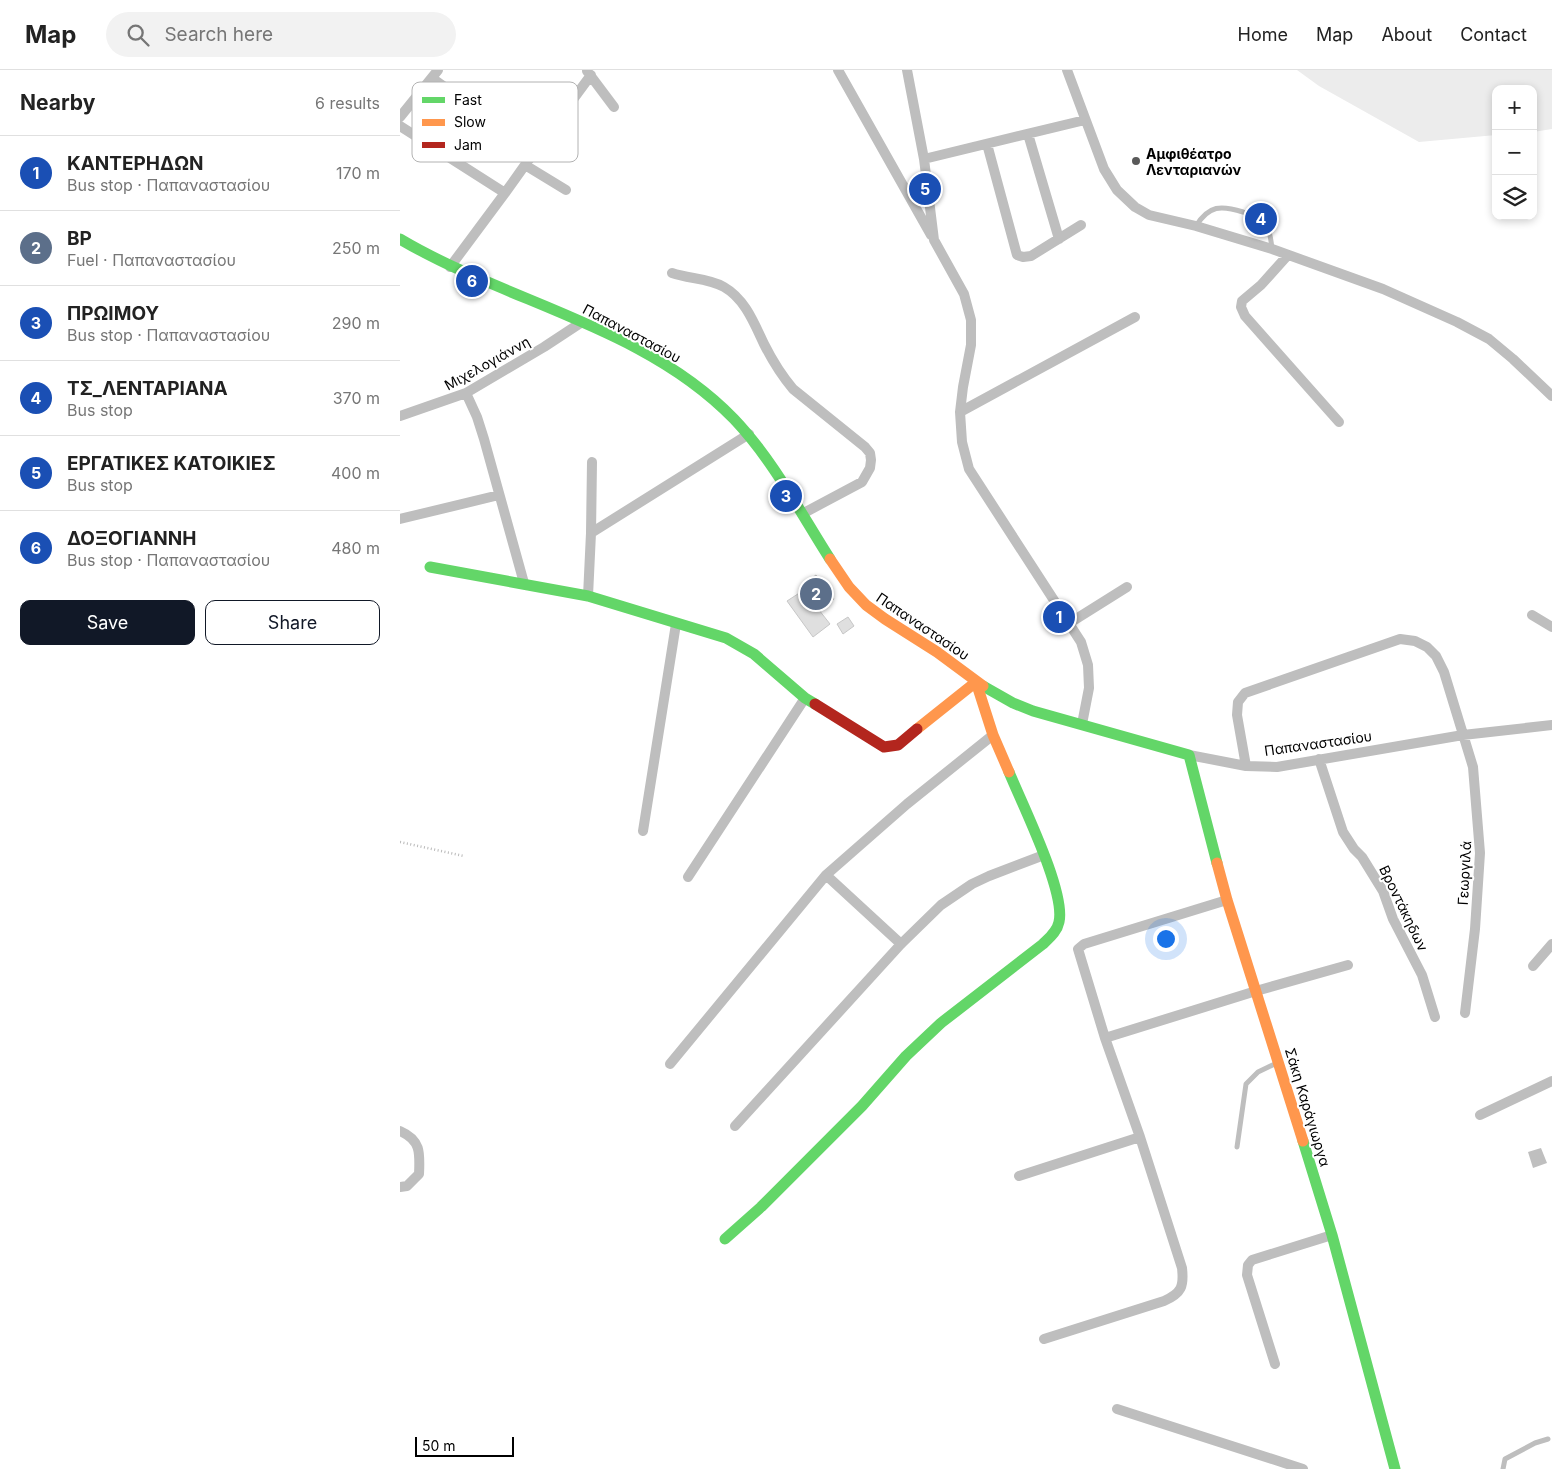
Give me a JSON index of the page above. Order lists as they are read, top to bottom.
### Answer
{
  "streets": {
    "street": [
      "Παπαναστασίου",
      "Μιχελογιάννη",
      "Γεωργιλά",
      "Βροντάκηδων",
      "Σάκη Καράγιωργα"
    ]
  },
  "crossings": [
    ["Παπαναστασίου", "Μιχελογιάννη"],
    ["Παπαναστασίου", "Γεωργιλά"],
    ["Παπαναστασίου", "Βροντάκηδων"],
    ["Παπαναστασίου", "Σάκη Καράγιωργα"]
  ],
  "places": ["Αμφιθέατρο Λενταριανών"],
  "legend": ["Fast", "Slow", "Jam"],
  "scale_bar": "50 m",
  "page": {
    "header": "Map",
    "search": "Search here",
    "nav": [
      "Home",
      "Map",
      "About",
      "Contact"
    ],
    "heading": ["Nearby", "6 results"],
    "map_buttons": ["+", "−"],
    "list": [
      {
        "mark": "1",
        "name": "ΚΑΝΤΕΡΗΔΩΝ",
        "note": "Bus stop · Παπαναστασίου",
        "value": "170 m"
      },
      {
        "mark": "2",
        "name": "BP",
        "note": "Fuel · Παπαναστασίου",
        "value": "250 m"
      },
      {
        "mark": "3",
        "name": "ΠΡΩΙΜΟΥ",
        "note": "Bus stop · Παπαναστασίου",
        "value": "290 m"
      },
      {
        "mark": "4",
        "name": "ΤΣ_ΛΕΝΤΑΡΙΑΝΑ",
        "note": "Bus stop",
        "value": "370 m"
      },
      {
        "mark": "5",
        "name": "ΕΡΓΑΤΙΚΕΣ ΚΑΤΟΙΚΙΕΣ",
        "note": "Bus stop",
        "value": "400 m"
      },
      {
        "mark": "6",
        "name": "ΔΟΞΟΓΙΑΝΝΗ",
        "note": "Bus stop · Παπαναστασίου",
        "value": "480 m"
      }
    ],
    "pins": [
      "5",
      "4",
      "6",
      "3",
      "2",
      "1"
    ],
    "buttons": ["Save", "Share"],
    "scale": "50 m"
  }
}
